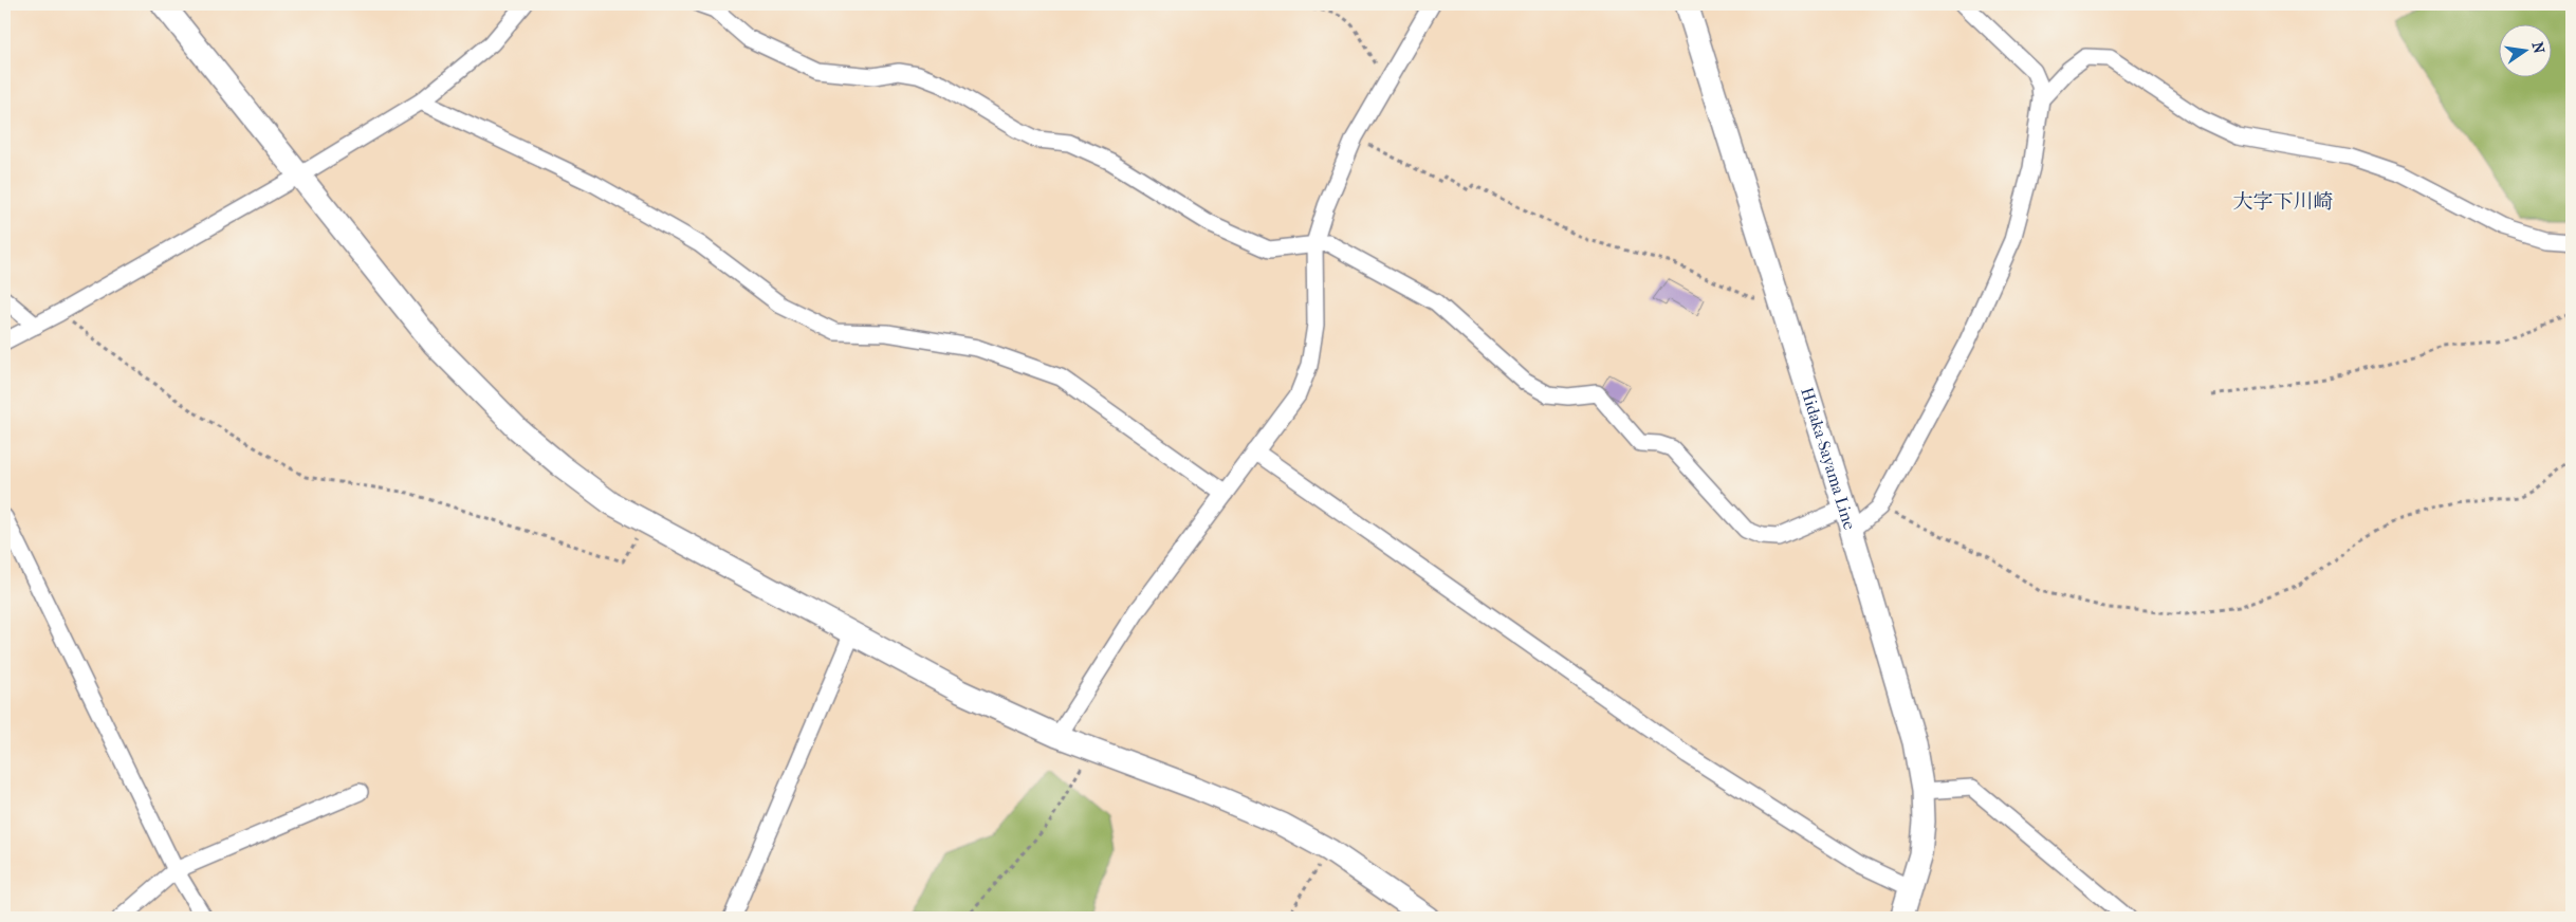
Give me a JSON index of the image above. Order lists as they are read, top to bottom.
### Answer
{
  "streets": {
    "street": ["Hidaka-Sayama Line"]
  },
  "districts": ["大字下川崎"],
  "north": "right"
}
